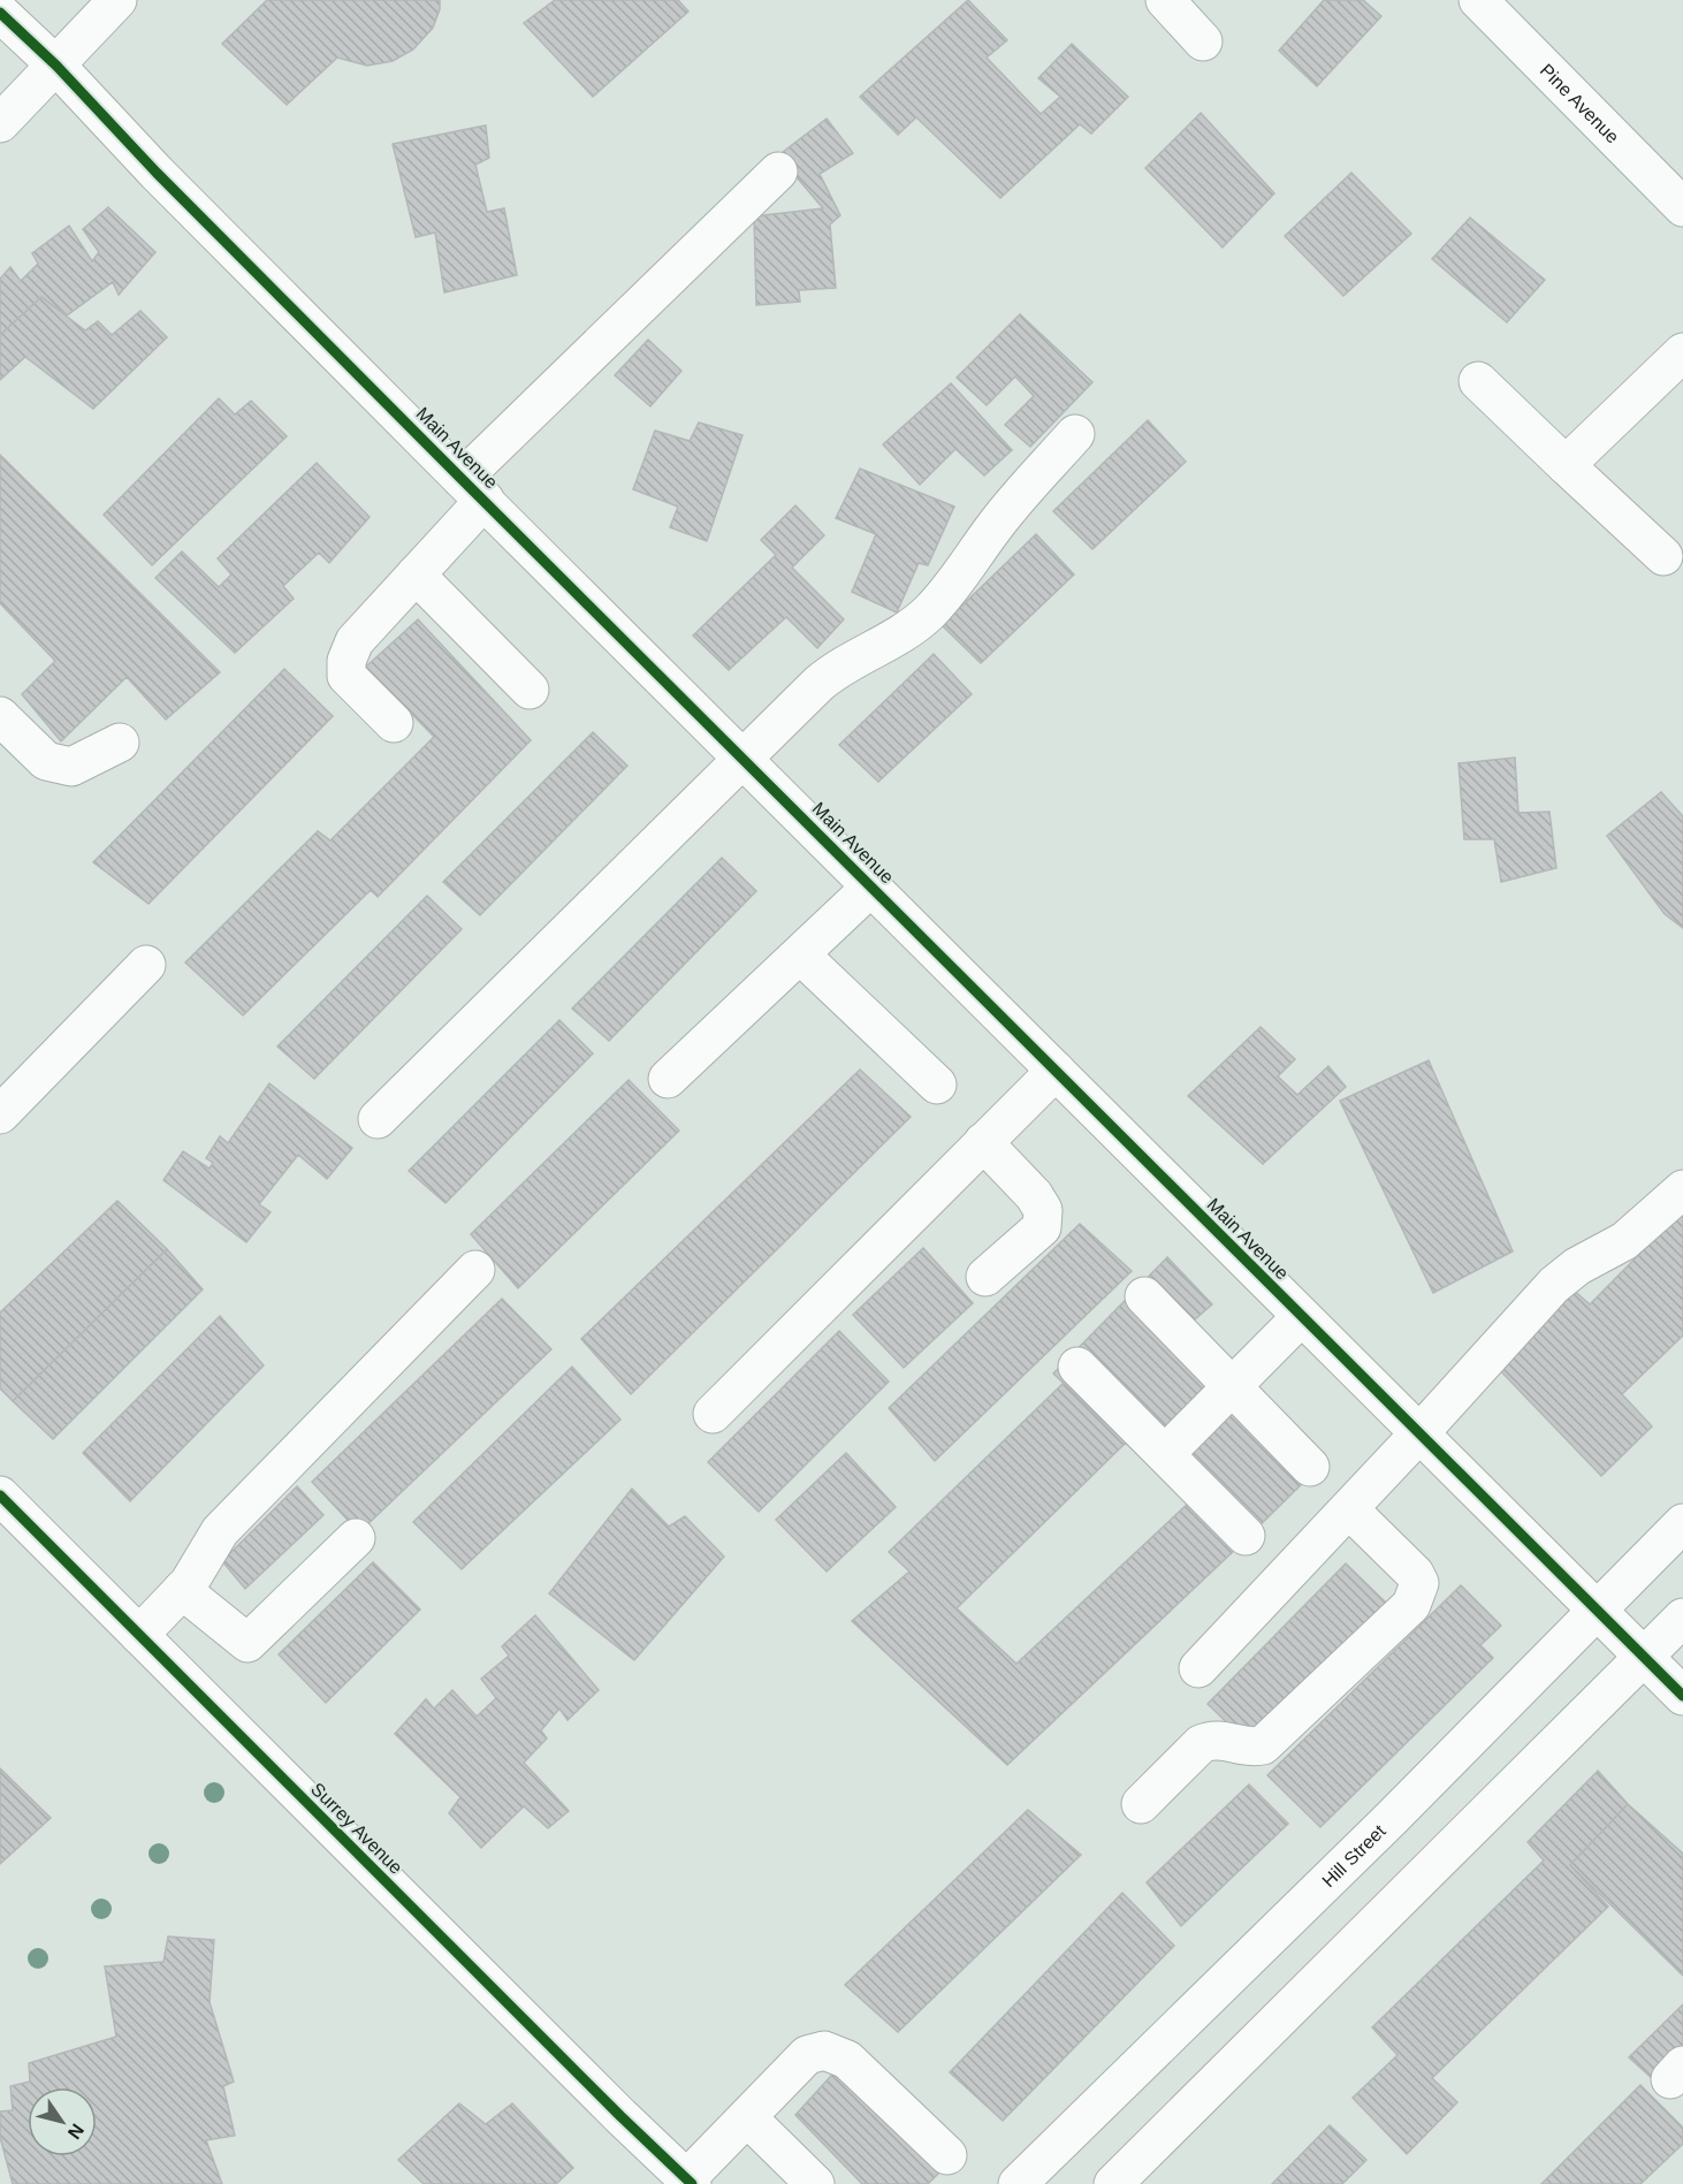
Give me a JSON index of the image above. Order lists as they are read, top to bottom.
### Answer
{
  "streets": {
    "street": [
      "Pine Avenue",
      "Main Avenue",
      "Surrey Avenue",
      "Hill Street"
    ]
  },
  "crossings": [
    ["Main Avenue", "Hill Street"]
  ],
  "north": "bottom right"
}
